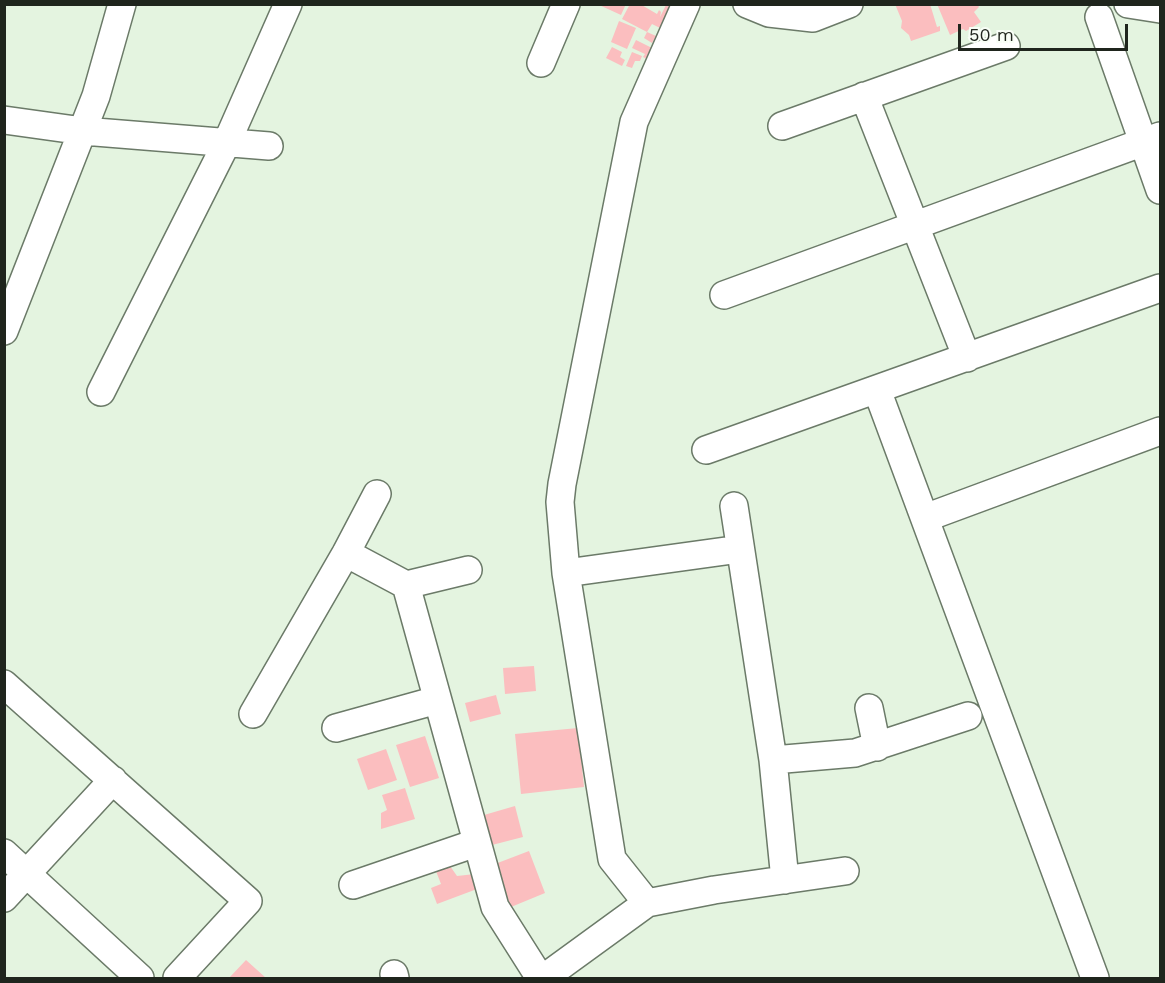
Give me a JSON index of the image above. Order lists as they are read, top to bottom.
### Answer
{
  "scale_bar": "50 m"
}
